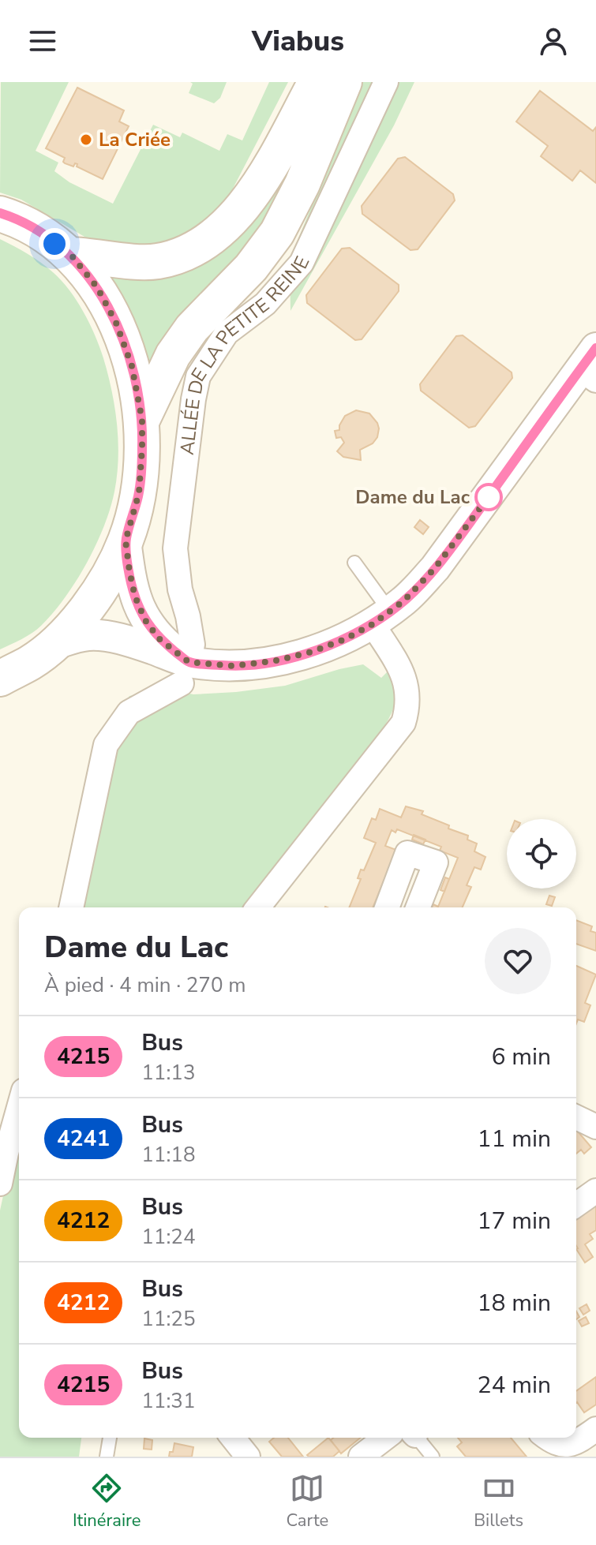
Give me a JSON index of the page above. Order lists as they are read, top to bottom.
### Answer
{
  "streets": {
    "street": ["ALLÉE DE LA PETITE REINE"]
  },
  "places": ["La Criée", "Dame du Lac"],
  "lines": ["bus line 4215"],
  "page": {
    "header": "Viabus",
    "heading": ["Dame du Lac", "À pied · 4 min · 270 m"],
    "list": [
      {
        "mark": "4215",
        "name": "Bus",
        "note": "11:13",
        "value": "6 min"
      },
      {
        "mark": "4241",
        "name": "Bus",
        "note": "11:18",
        "value": "11 min"
      },
      {
        "mark": "4212",
        "name": "Bus",
        "note": "11:24",
        "value": "17 min"
      },
      {
        "mark": "4212",
        "name": "Bus",
        "note": "11:25",
        "value": "18 min"
      },
      {
        "mark": "4215",
        "name": "Bus",
        "note": "11:31",
        "value": "24 min"
      }
    ],
    "tabs": ["Itinéraire", "Carte", "Billets"]
  }
}
